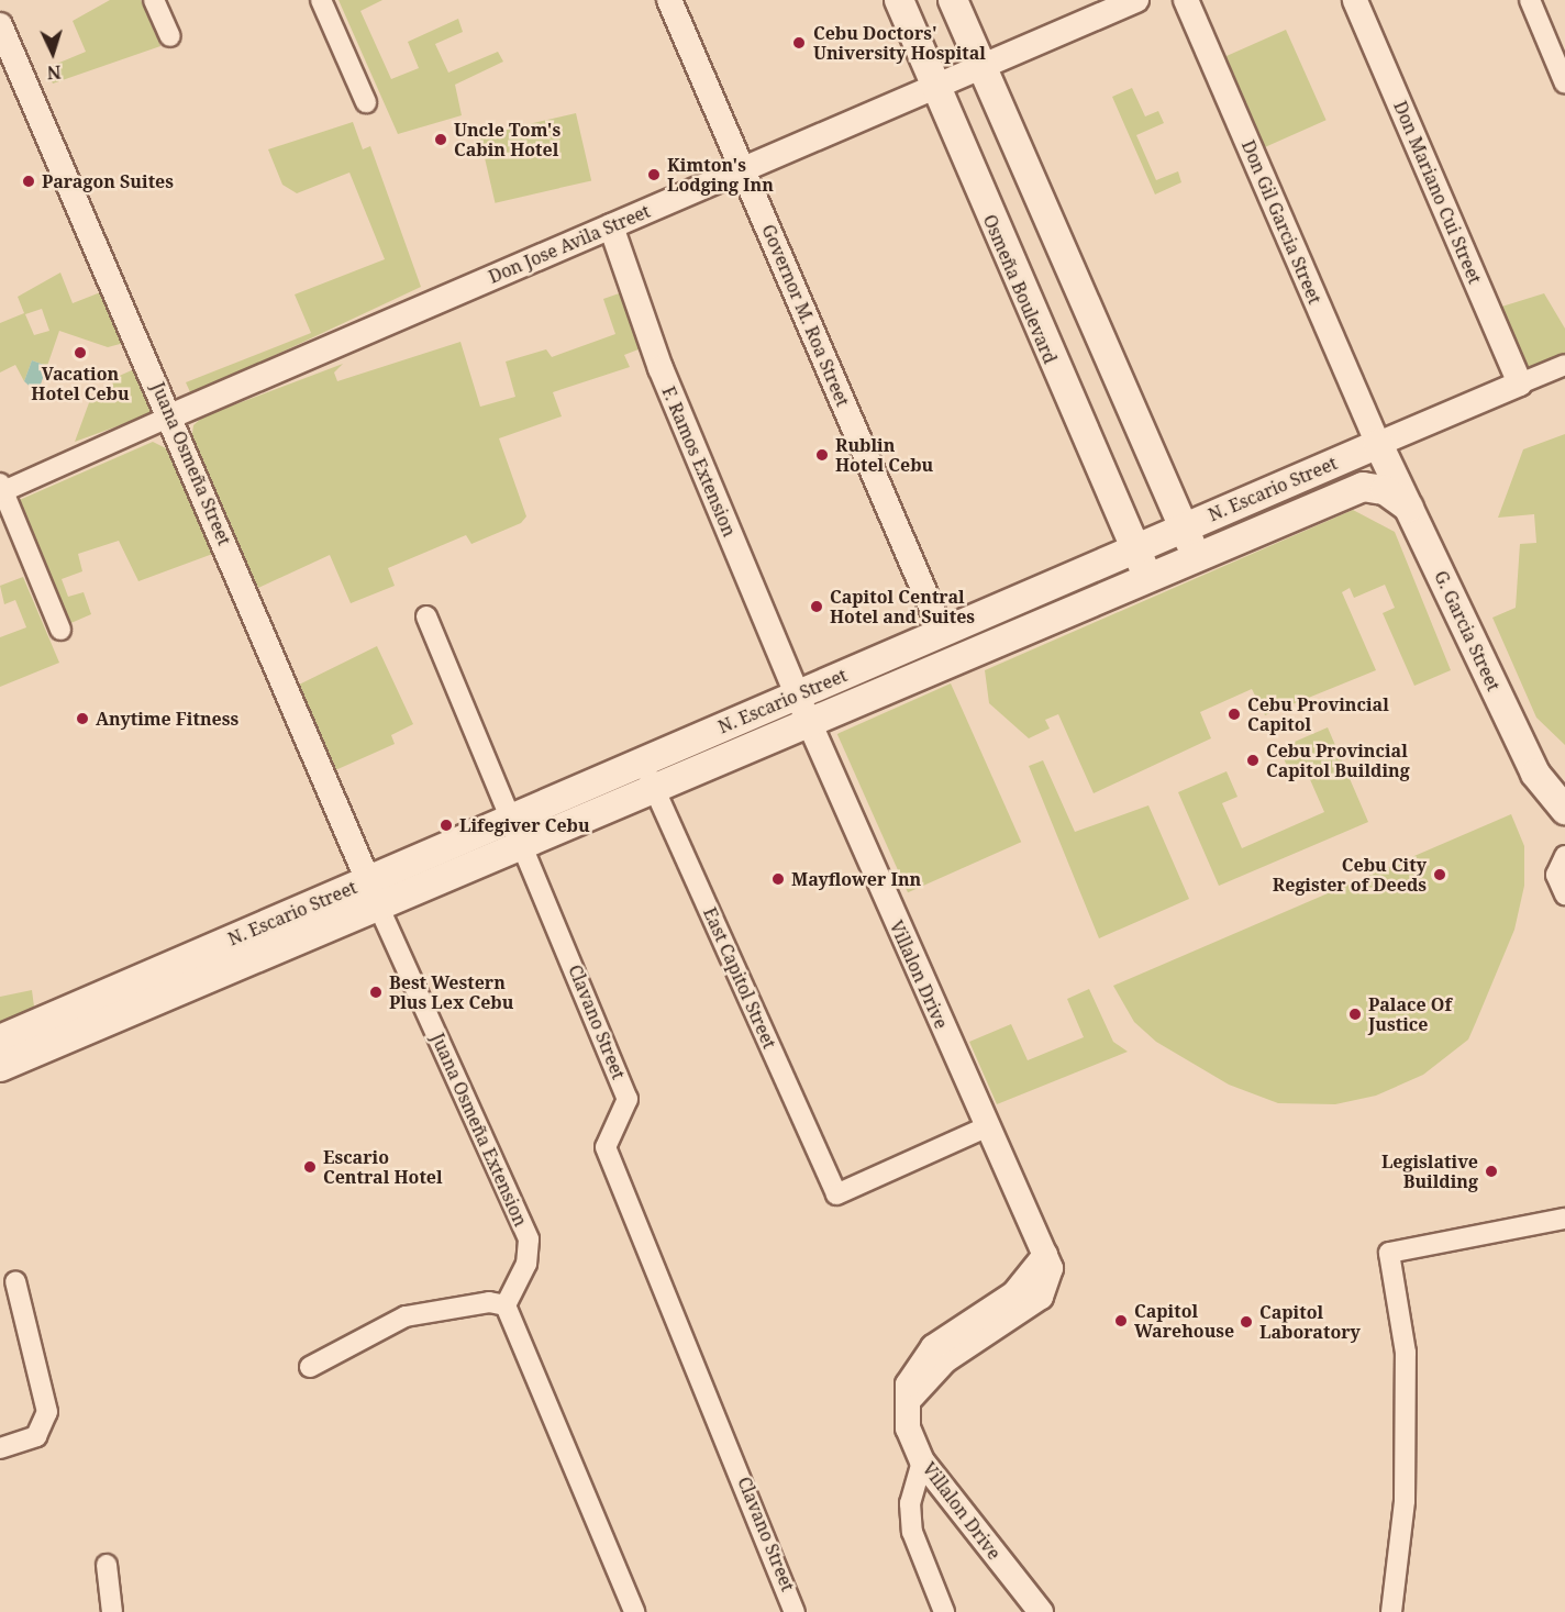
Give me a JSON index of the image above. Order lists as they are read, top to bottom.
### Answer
{
  "streets": {
    "main road": ["Osmeña Boulevard", "N. Escario Street", "G. Garcia Street"],
    "street": [
      "Don Mariano Cui Street",
      "Don Gil Garcia Street",
      "Don Jose Avila Street",
      "Governor M. Roa Street",
      "F. Ramos Extension",
      "Juana Osmeña Street",
      "Villalon Drive",
      "East Capitol Street",
      "Clavano Street",
      "Juana Osmeña Extension"
    ]
  },
  "crossings": [
    ["Don Mariano Cui Street", "N. Escario Street"],
    ["Don Gil Garcia Street", "N. Escario Street"],
    ["Don Gil Garcia Street", "G. Garcia Street"],
    ["Don Jose Avila Street", "Osmeña Boulevard"],
    ["Don Jose Avila Street", "Governor M. Roa Street"],
    ["Don Jose Avila Street", "F. Ramos Extension"],
    ["Don Jose Avila Street", "Juana Osmeña Street"],
    ["Osmeña Boulevard", "N. Escario Street"],
    ["Governor M. Roa Street", "N. Escario Street"],
    ["F. Ramos Extension", "N. Escario Street"],
    ["F. Ramos Extension", "Villalon Drive"],
    ["Juana Osmeña Street", "N. Escario Street"],
    ["Juana Osmeña Street", "Juana Osmeña Extension"],
    ["N. Escario Street", "G. Garcia Street"],
    ["N. Escario Street", "Villalon Drive"],
    ["N. Escario Street", "East Capitol Street"],
    ["N. Escario Street", "Clavano Street"],
    ["N. Escario Street", "Juana Osmeña Extension"],
    ["Villalon Drive", "East Capitol Street"]
  ],
  "places": [
    "Cebu Doctors' University Hospital",
    "Uncle Tom's Cabin Hotel",
    "Kimton's Lodging Inn",
    "Paragon Suites",
    "Vacation Hotel Cebu",
    "Rublin Hotel Cebu",
    "Capitol Central Hotel and Suites",
    "Cebu Provincial Capitol",
    "Anytime Fitness",
    "Cebu Provincial Capitol Building",
    "Lifegiver Cebu",
    "Cebu City Register of Deeds",
    "Mayflower Inn",
    "Best Western Plus Lex Cebu",
    "Palace Of Justice",
    "Escario Central Hotel",
    "Legislative Building",
    "Capitol Warehouse",
    "Capitol Laboratory"
  ],
  "north": "bottom"
}
